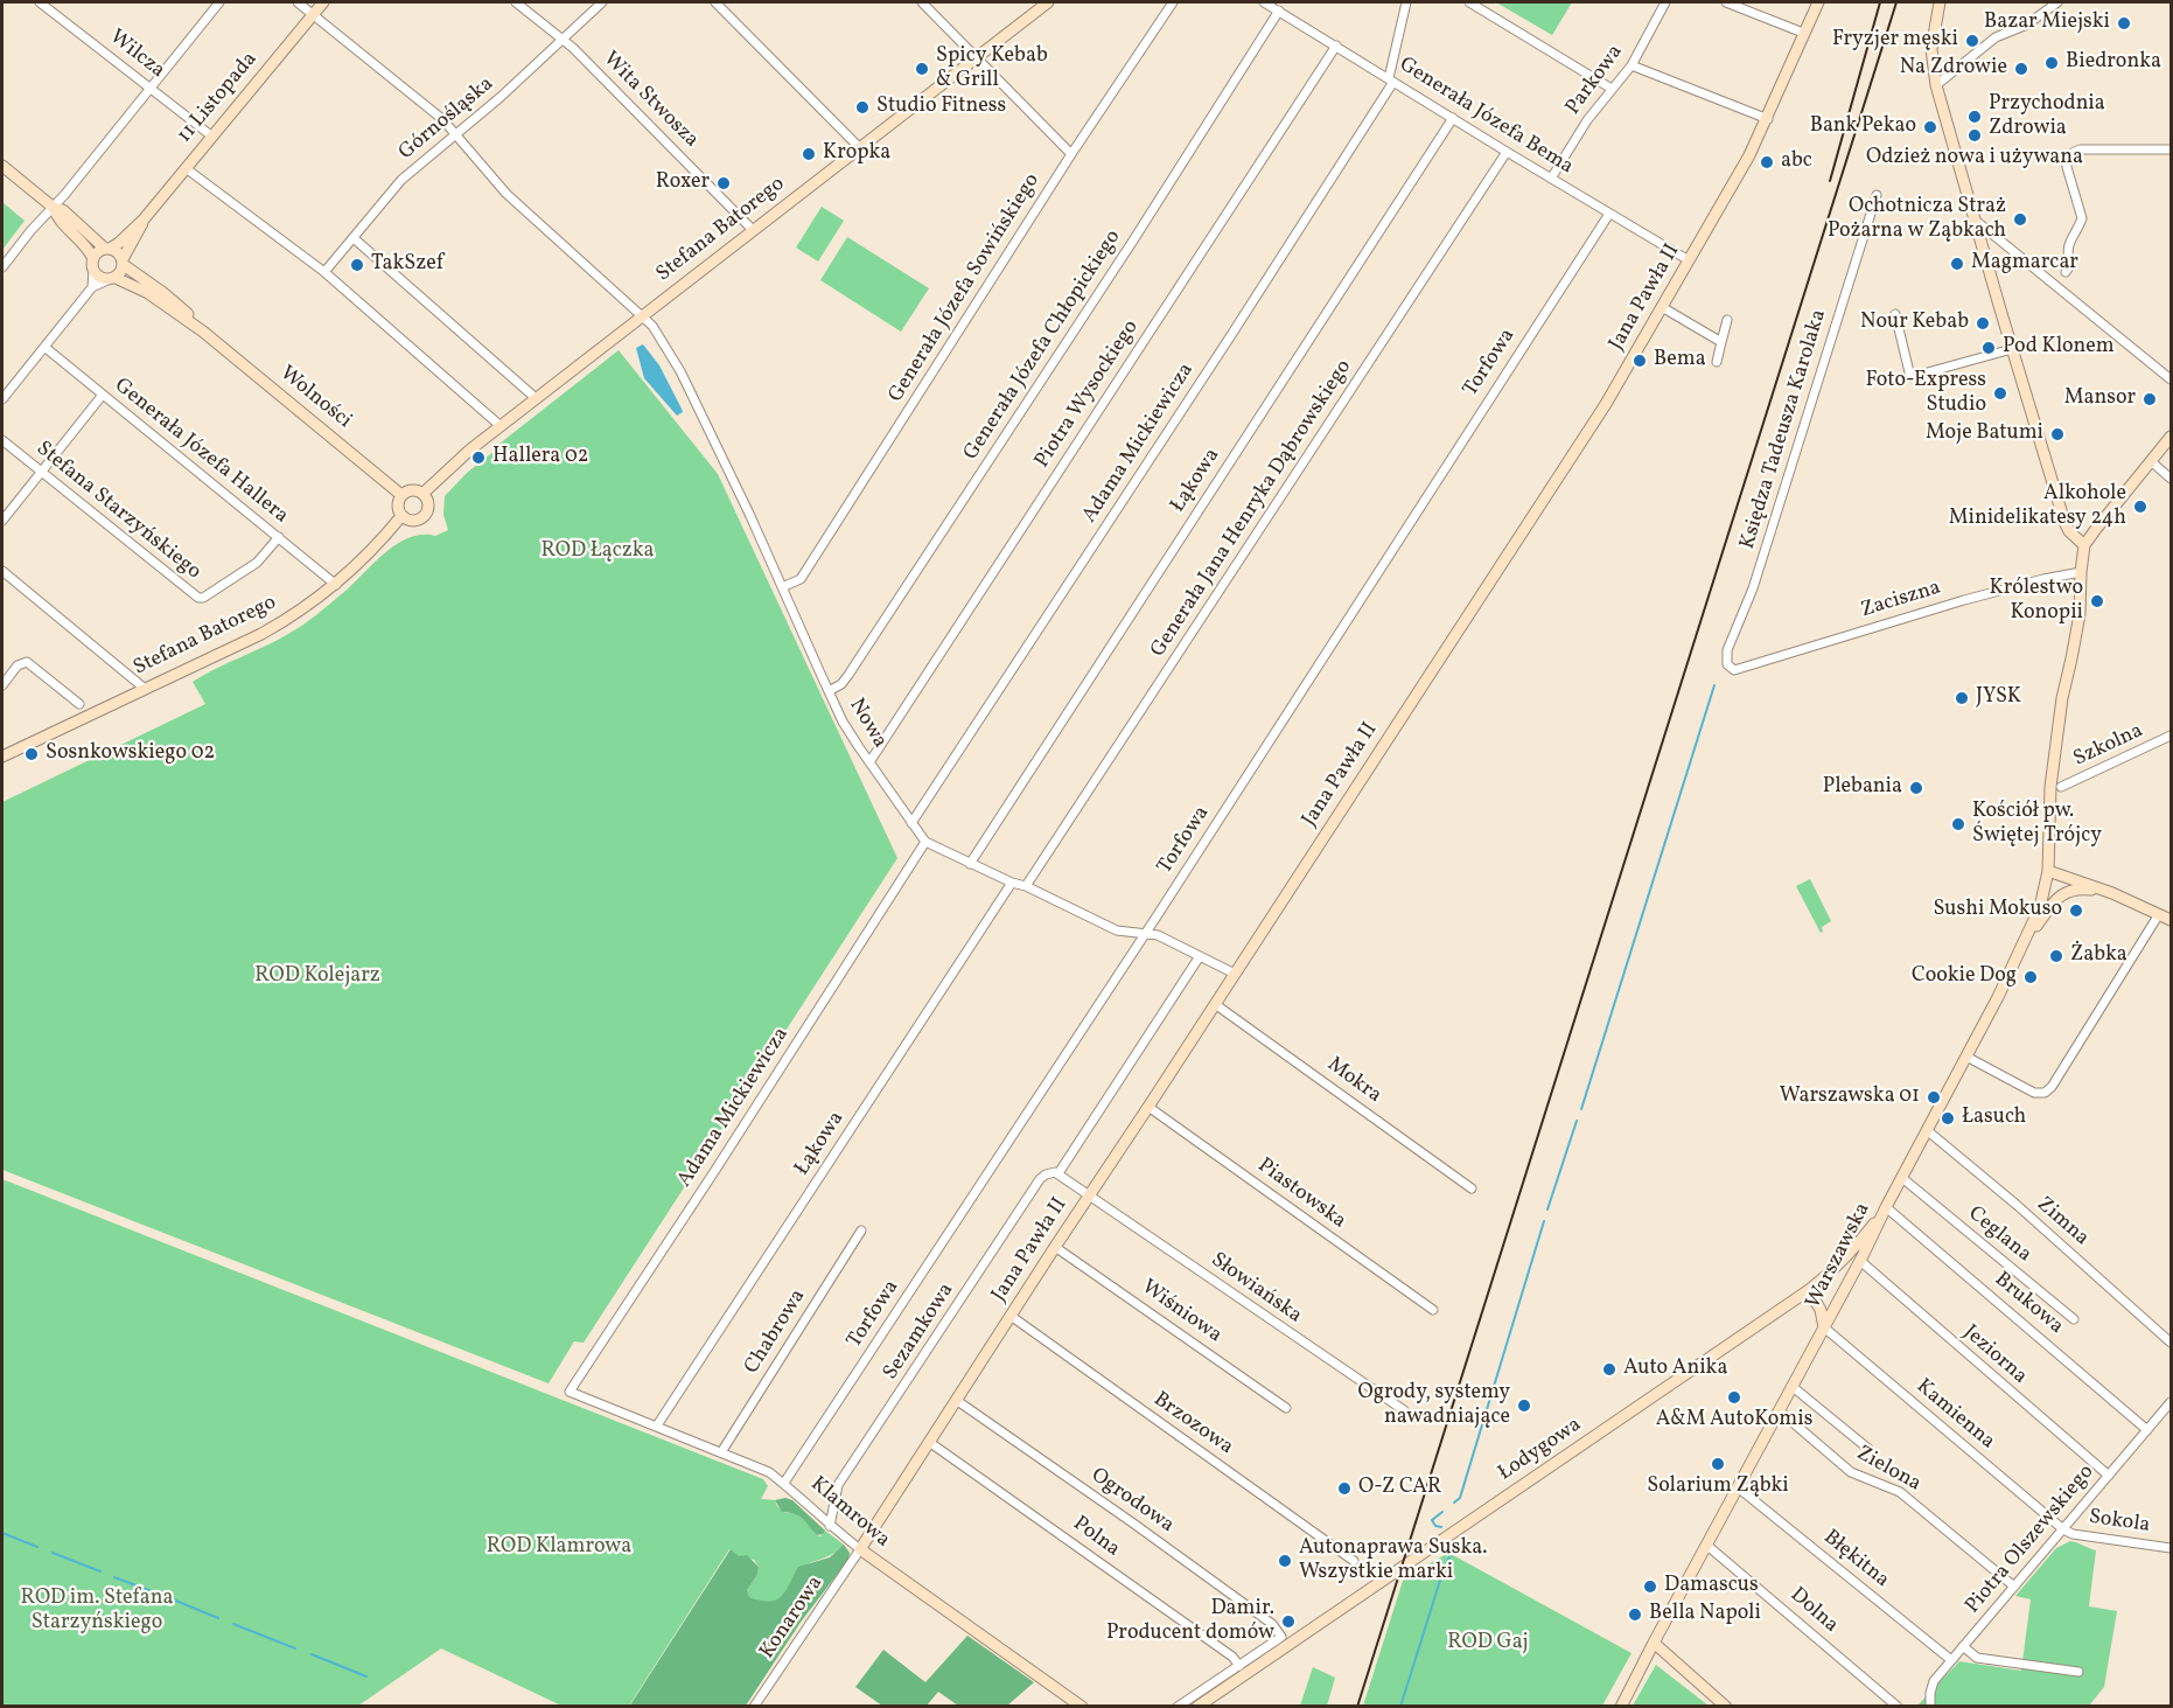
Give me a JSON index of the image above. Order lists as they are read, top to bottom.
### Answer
{
  "streets": {
    "street": [
      "Wilcza",
      "Parkowa",
      "11 Listopada",
      "Wita Stwosza",
      "Generała Józefa Bema",
      "Górnośląska",
      "Stefana Batorego",
      "Generała Józefa Sowińskiego",
      "Jana Pawła II",
      "Generała Józefa Chłopickiego",
      "Torfowa",
      "Piotra Wysockiego",
      "Wolności",
      "Księdza Tadeusza Karolaka",
      "Adama Mickiewicza",
      "Generała Józefa Hallera",
      "Łąkowa",
      "Generała Jana Henryka Dąbrowskiego",
      "Stefana Starzyńskiego",
      "Zaciszna",
      "Nowa",
      "Szkolna",
      "Mokra",
      "Piastowska",
      "Zimna",
      "Ceglana",
      "Warszawska",
      "Słowiańska",
      "Brukowa",
      "Wiśniowa",
      "Chabrowa",
      "Sezamkowa",
      "Jeziorna",
      "Kamienna",
      "Brzozowa",
      "Łodygowa",
      "Zielona",
      "Ogrodowa",
      "Klamrowa",
      "Sokola",
      "Polna",
      "Piotra Olszewskiego",
      "Błękitna",
      "Dolna",
      "Konarowa"
    ]
  },
  "crossings": [
    ["Wilcza", "11 Listopada"],
    ["Parkowa", "Generała Józefa Bema"],
    ["11 Listopada", "Wolności"],
    ["11 Listopada", "Nowa"],
    ["Wita Stwosza", "Górnośląska"],
    ["Wita Stwosza", "Stefana Batorego"],
    ["Generała Józefa Bema", "Jana Pawła II"],
    ["Generała Józefa Bema", "Generała Józefa Chłopickiego"],
    ["Generała Józefa Bema", "Torfowa"],
    ["Generała Józefa Bema", "Piotra Wysockiego"],
    ["Generała Józefa Bema", "Adama Mickiewicza"],
    ["Generała Józefa Bema", "Łąkowa"],
    ["Generała Józefa Bema", "Generała Jana Henryka Dąbrowskiego"],
    ["Górnośląska", "Nowa"],
    ["Stefana Batorego", "Wolności"],
    ["Stefana Batorego", "Generała Józefa Hallera"],
    ["Stefana Batorego", "Nowa"],
    ["Generała Józefa Sowińskiego", "Nowa"],
    ["Jana Pawła II", "Nowa"],
    ["Jana Pawła II", "Mokra"],
    ["Jana Pawła II", "Piastowska"],
    ["Jana Pawła II", "Słowiańska"],
    ["Jana Pawła II", "Wiśniowa"],
    ["Jana Pawła II", "Brzozowa"],
    ["Jana Pawła II", "Ogrodowa"],
    ["Jana Pawła II", "Klamrowa"],
    ["Jana Pawła II", "Polna"],
    ["Jana Pawła II", "Konarowa"],
    ["Generała Józefa Chłopickiego", "Nowa"],
    ["Torfowa", "Nowa"],
    ["Torfowa", "Klamrowa"],
    ["Piotra Wysockiego", "Nowa"],
    ["Księdza Tadeusza Karolaka", "Zaciszna"],
    ["Adama Mickiewicza", "Nowa"],
    ["Adama Mickiewicza", "Klamrowa"],
    ["Generała Józefa Hallera", "Stefana Starzyńskiego"],
    ["Łąkowa", "Nowa"],
    ["Łąkowa", "Klamrowa"],
    ["Generała Jana Henryka Dąbrowskiego", "Nowa"],
    ["Zaciszna", "Warszawska"],
    ["Nowa", "Sezamkowa"],
    ["Zimna", "Warszawska"],
    ["Ceglana", "Warszawska"],
    ["Warszawska", "Brukowa"],
    ["Warszawska", "Jeziorna"],
    ["Warszawska", "Kamienna"],
    ["Warszawska", "Łodygowa"],
    ["Warszawska", "Zielona"],
    ["Warszawska", "Błękitna"],
    ["Warszawska", "Dolna"],
    ["Brukowa", "Łodygowa"],
    ["Brukowa", "Piotra Olszewskiego"],
    ["Chabrowa", "Klamrowa"],
    ["Sezamkowa", "Klamrowa"],
    ["Jeziorna", "Piotra Olszewskiego"],
    ["Kamienna", "Sokola"],
    ["Kamienna", "Piotra Olszewskiego"],
    ["Zielona", "Piotra Olszewskiego"],
    ["Ogrodowa", "Polna"],
    ["Klamrowa", "Konarowa"],
    ["Sokola", "Piotra Olszewskiego"],
    ["Piotra Olszewskiego", "Błękitna"]
  ],
  "parks": [
    "ROD Łączka",
    "ROD Kolejarz",
    "ROD Klamrowa",
    "ROD im. Stefana Starzyńskiego",
    "ROD Gaj"
  ],
  "places": [
    "Bazar Miejski",
    "Fryzjer męski",
    "Biedronka",
    "Spicy Kebab & Grill",
    "Na Zdrowie",
    "Studio Fitness",
    "Przychodnia Zdrowia",
    "Bank Pekao",
    "Odzież nowa i używana",
    "Kropka",
    "abc",
    "Roxer",
    "Ochotnicza Straż Pożarna w Ząbkach",
    "Magmarcar",
    "TakSzef",
    "Nour Kebab",
    "Pod Klonem",
    "Bema",
    "Foto-Express Studio",
    "Mansor",
    "Moje Batumi",
    "Hallera 02",
    "Alkohole Minidelikatesy 24h",
    "Królestwo Konopii",
    "JYSK",
    "Sosnkowskiego 02",
    "Plebania",
    "Kościół pw. Świętej Trójcy",
    "Sushi Mokuso",
    "Żabka",
    "Cookie Dog",
    "Warszawska 01",
    "Łasuch",
    "Auto Anika",
    "A&M AutoKomis",
    "Ogrody, systemy nawadniające",
    "Solarium Ząbki",
    "O-Z CAR",
    "Autonaprawa Suska. Wszystkie marki",
    "Damascus",
    "Bella Napoli",
    "Damir. Producent domów"
  ]
}
